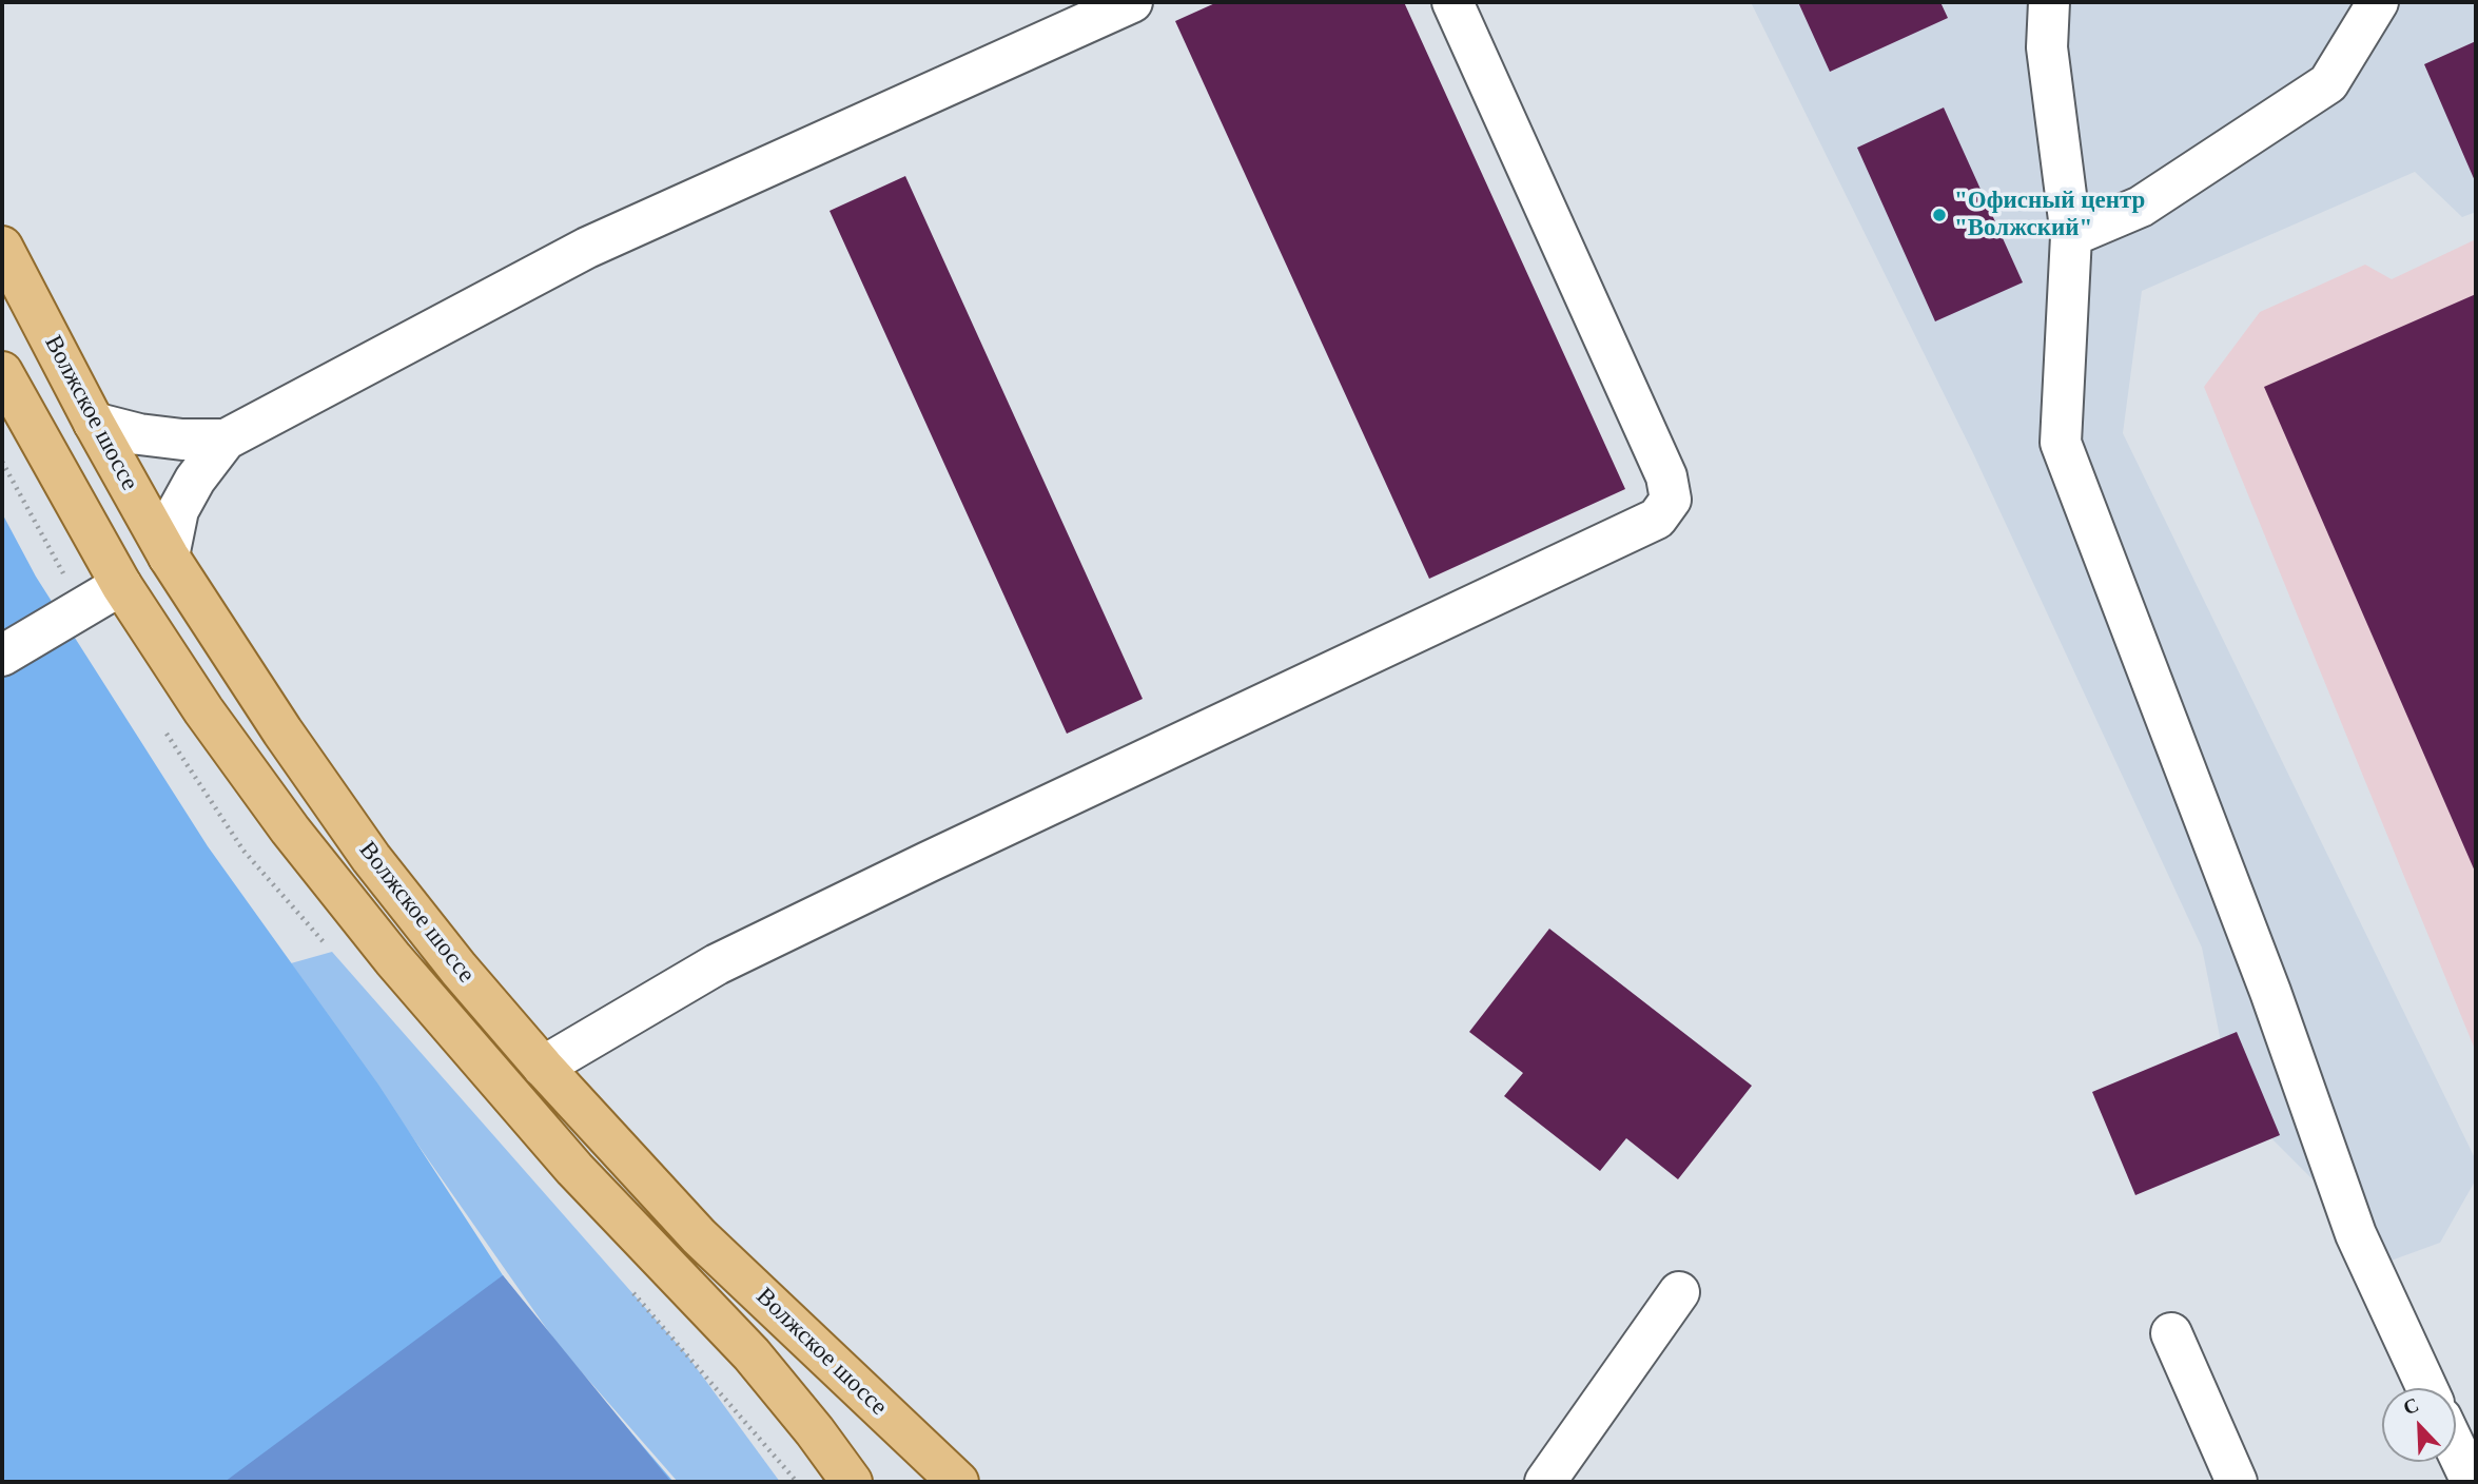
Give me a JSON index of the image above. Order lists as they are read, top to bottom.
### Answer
{
  "streets": {
    "main road": ["Волжское шоссе"]
  },
  "places": ["\"Офисный центр \"Волжский\""],
  "north": "top left"
}
